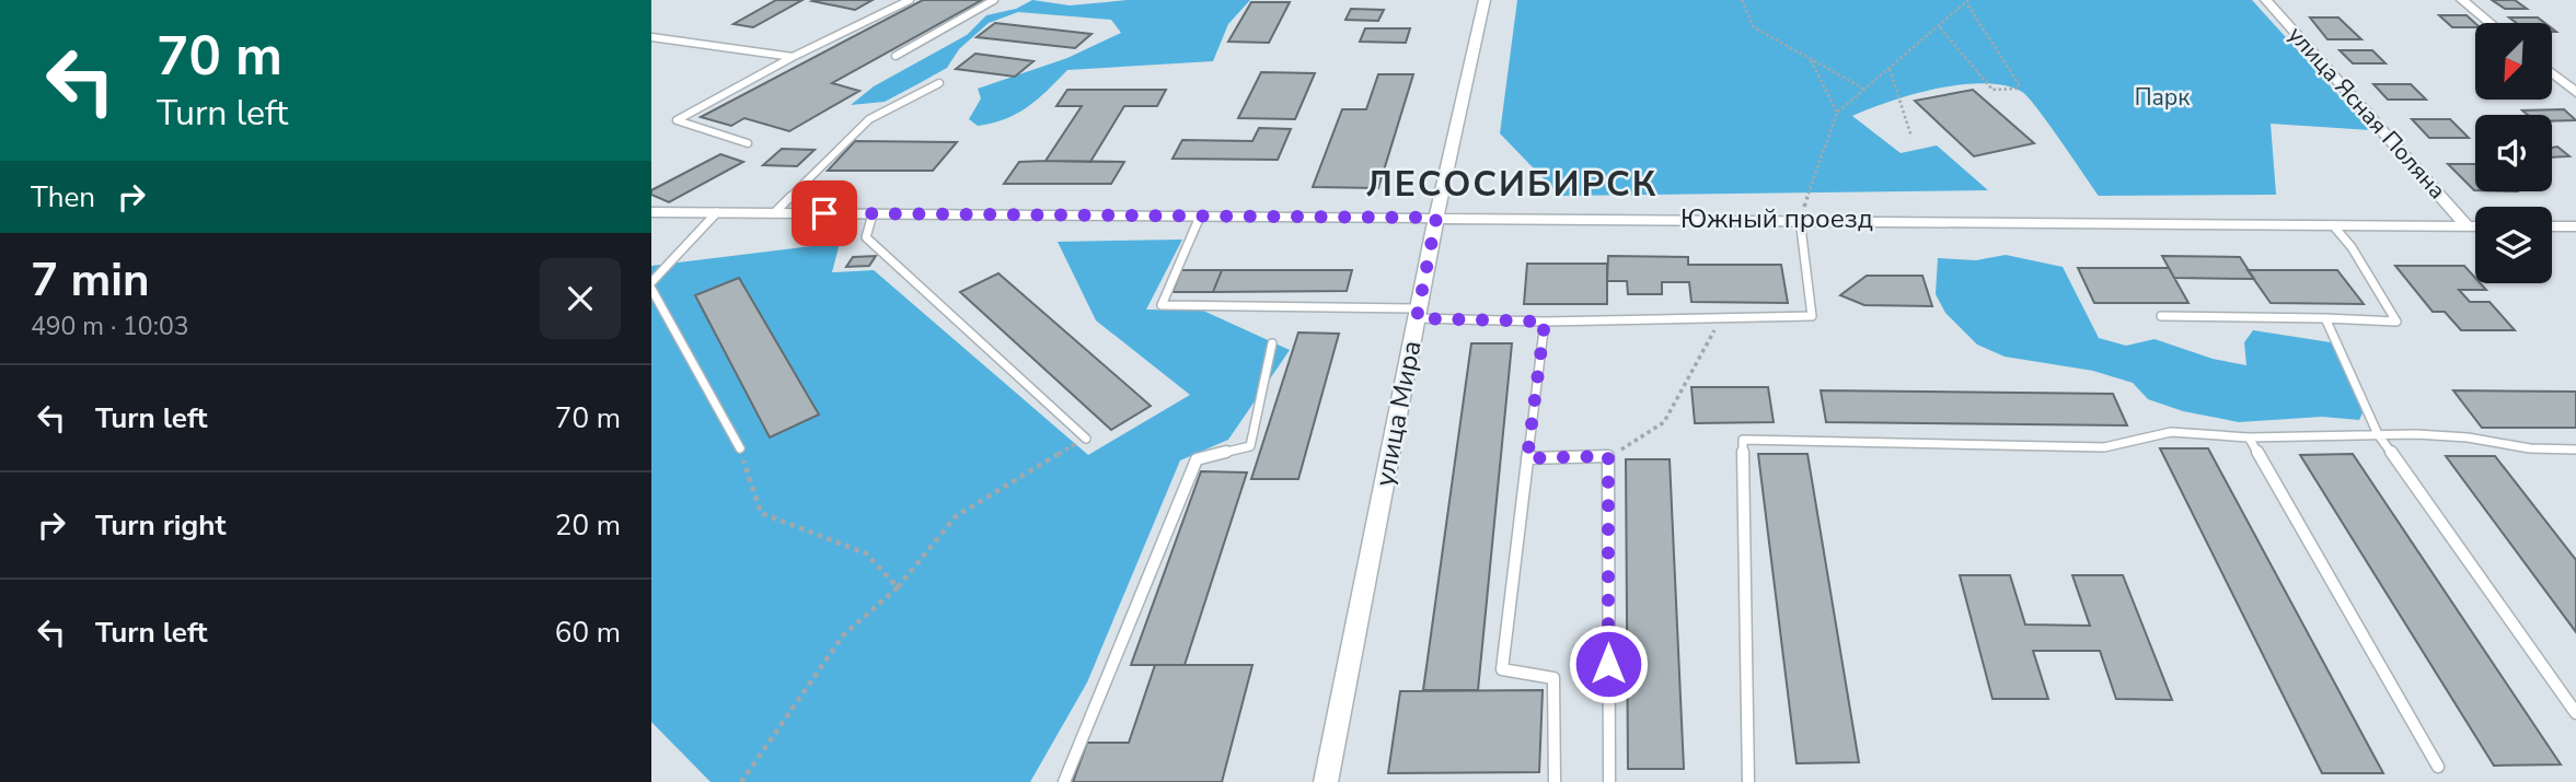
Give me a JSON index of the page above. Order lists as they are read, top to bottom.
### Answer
{
  "streets": {
    "street": ["улица Ясная Поляна", "Южный проезд", "улица Мира"]
  },
  "crossings": [
    ["улица Ясная Поляна", "Южный проезд"],
    ["Южный проезд", "улица Мира"]
  ],
  "districts": ["ЛЕСОСИБИРСК"],
  "parks": ["Парк"],
  "north": "bottom left",
  "page": {
    "turn": ["70 m", "Turn left"],
    "then": "Then",
    "heading": ["7 min", "490 m · 10:03"],
    "list": [
      {
        "name": "Turn left",
        "value": "70 m"
      },
      {
        "name": "Turn right",
        "value": "20 m"
      },
      {
        "name": "Turn left",
        "value": "60 m"
      }
    ]
  }
}
